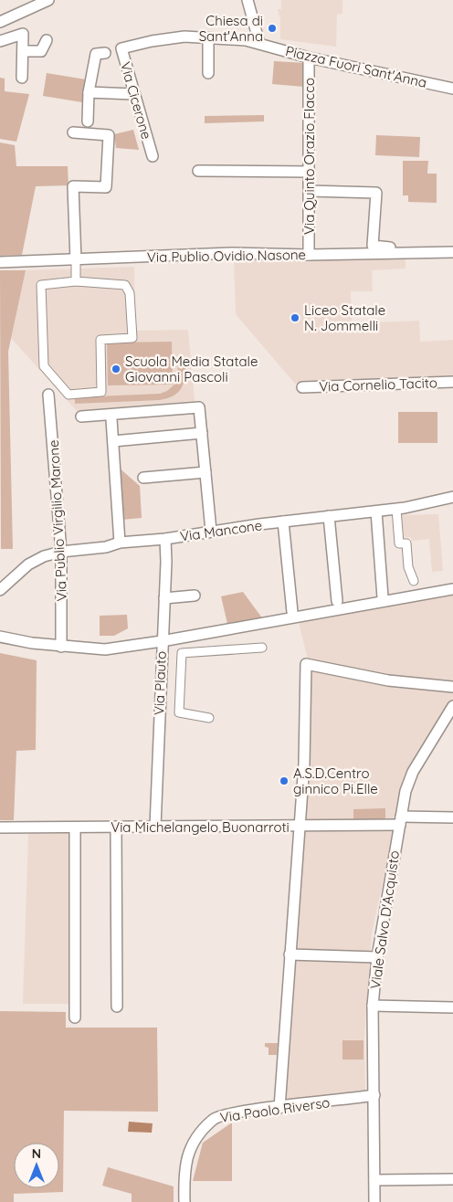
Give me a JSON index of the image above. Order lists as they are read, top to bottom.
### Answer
{
  "streets": {
    "street": [
      "Piazza Fuori Sant'Anna",
      "Via Cicerone",
      "Via Quinto Orazio Flacco",
      "Via Publio Ovidio Nasone",
      "Via Cornelio Tacito",
      "Via Publio Virgilio Marone",
      "Via Mancone",
      "Via Plauto",
      "Via Michelangelo Buonarroti",
      "Viale Salvo D'Acquisto",
      "Via Paolo Riverso"
    ]
  },
  "crossings": [
    ["Piazza Fuori Sant'Anna", "Via Cicerone"],
    ["Piazza Fuori Sant'Anna", "Via Quinto Orazio Flacco"],
    ["Via Quinto Orazio Flacco", "Via Publio Ovidio Nasone"],
    ["Via Publio Virgilio Marone", "Via Mancone"],
    ["Via Mancone", "Via Plauto"],
    ["Via Plauto", "Via Michelangelo Buonarroti"],
    ["Via Michelangelo Buonarroti", "Viale Salvo D'Acquisto"],
    ["Viale Salvo D'Acquisto", "Via Paolo Riverso"]
  ],
  "places": [
    "Chiesa di Sant'Anna",
    "Liceo Statale N. Jommelli",
    "Scuola Media Statale Giovanni Pascoli",
    "A.S.D.Centro ginnico Pi.Elle"
  ],
  "north": "top"
}
